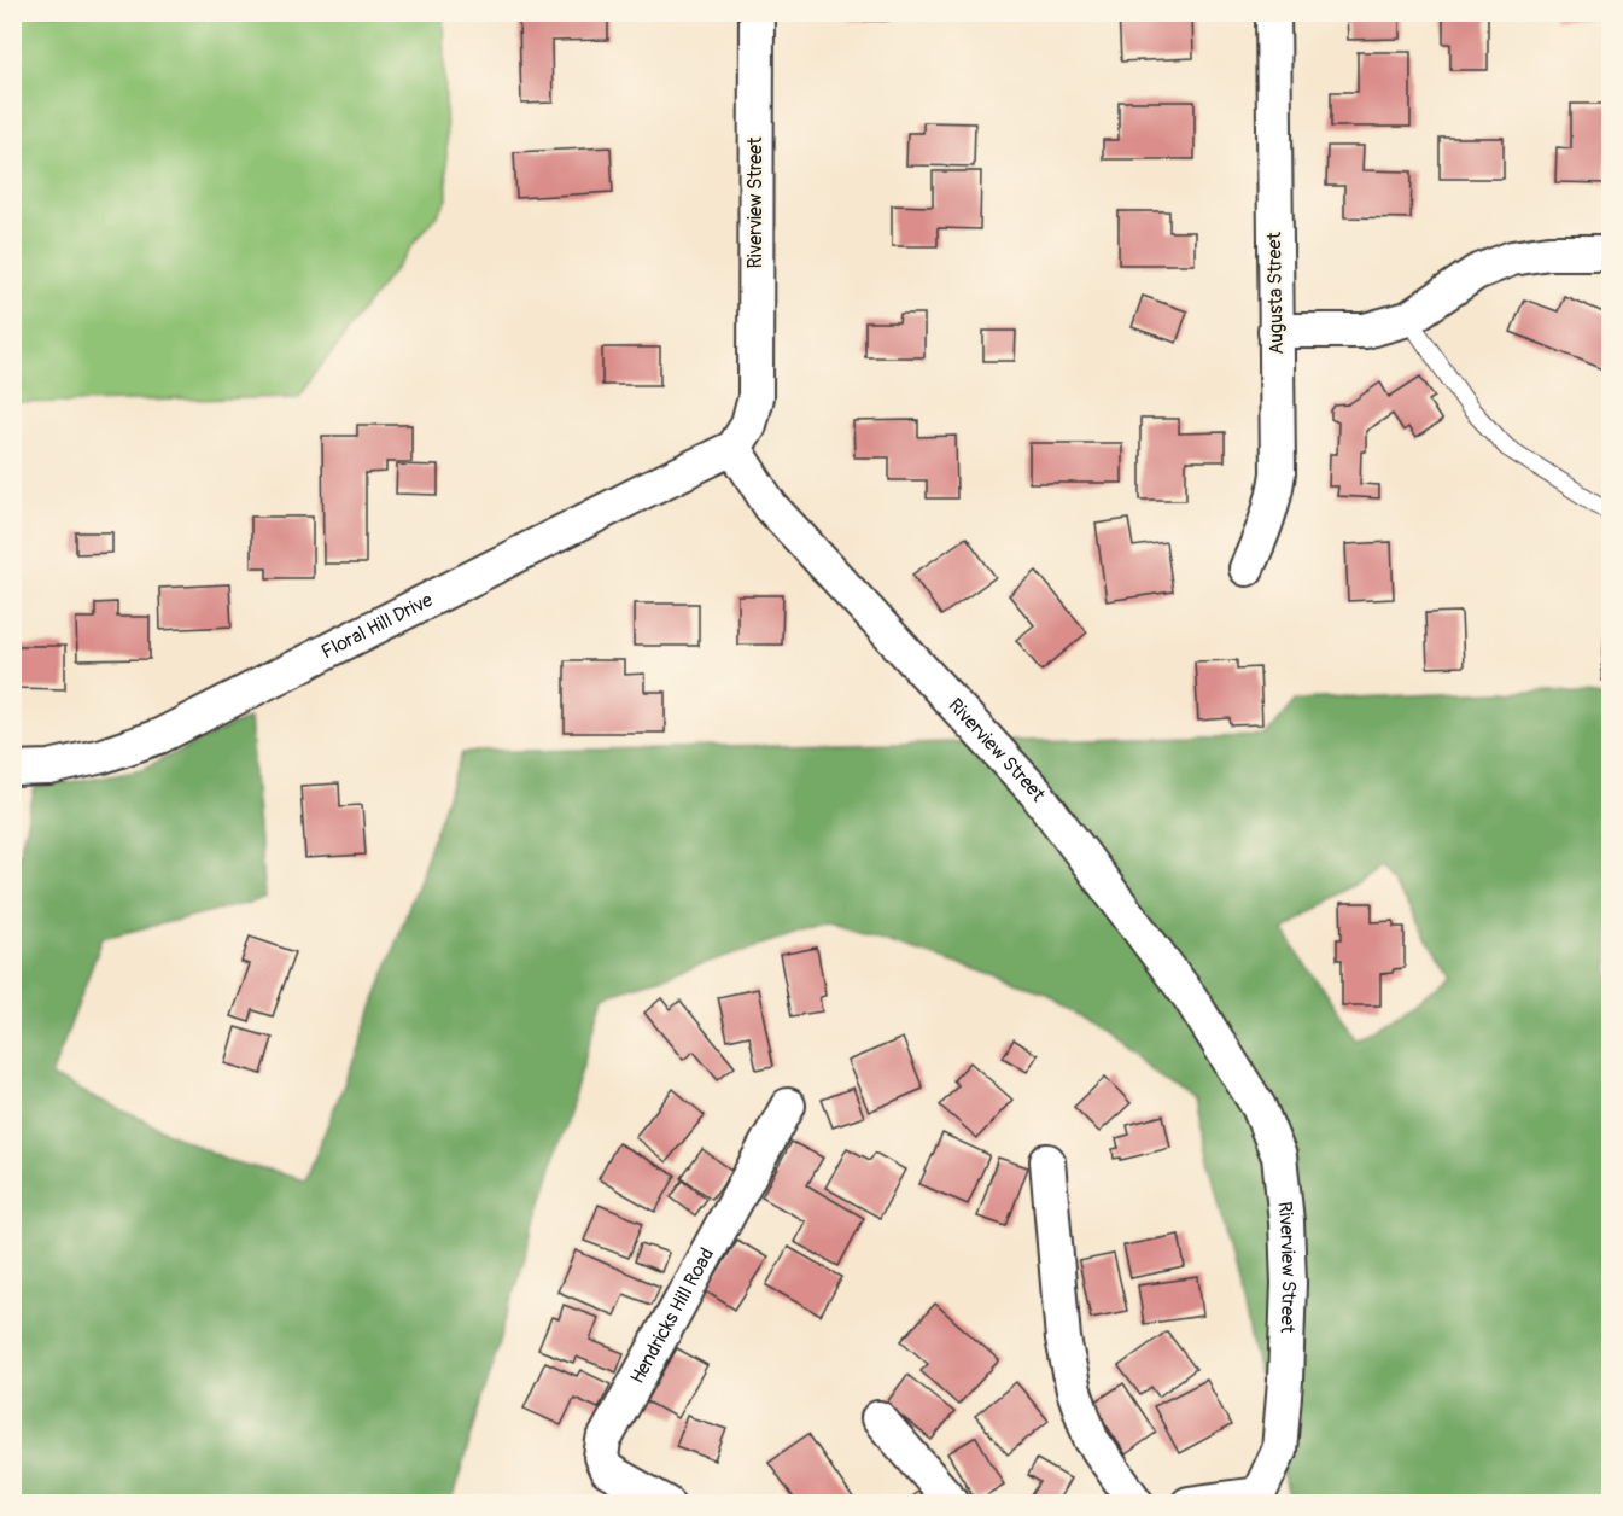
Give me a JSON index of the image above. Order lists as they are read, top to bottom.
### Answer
{
  "streets": {
    "street": [
      "Riverview Street",
      "Augusta Street",
      "Floral Hill Drive",
      "Hendricks Hill Road"
    ]
  },
  "crossings": [
    ["Riverview Street", "Floral Hill Drive"]
  ]
}
